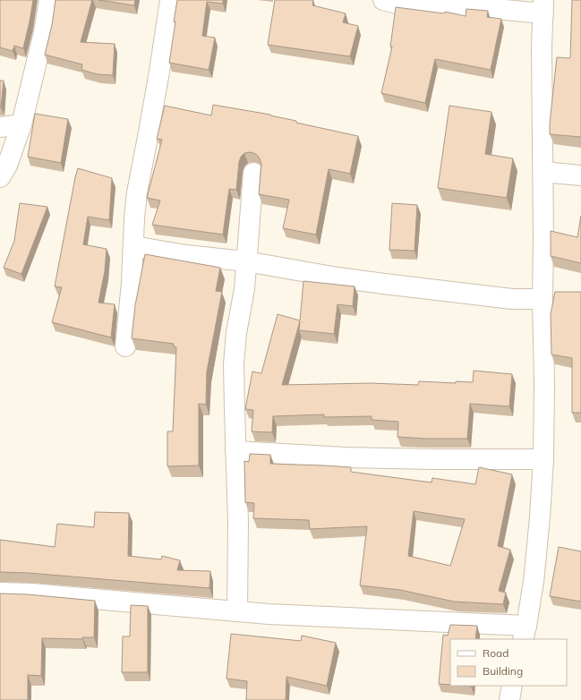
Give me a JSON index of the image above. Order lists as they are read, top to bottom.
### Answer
{
  "legend": ["Road", "Building"]
}
